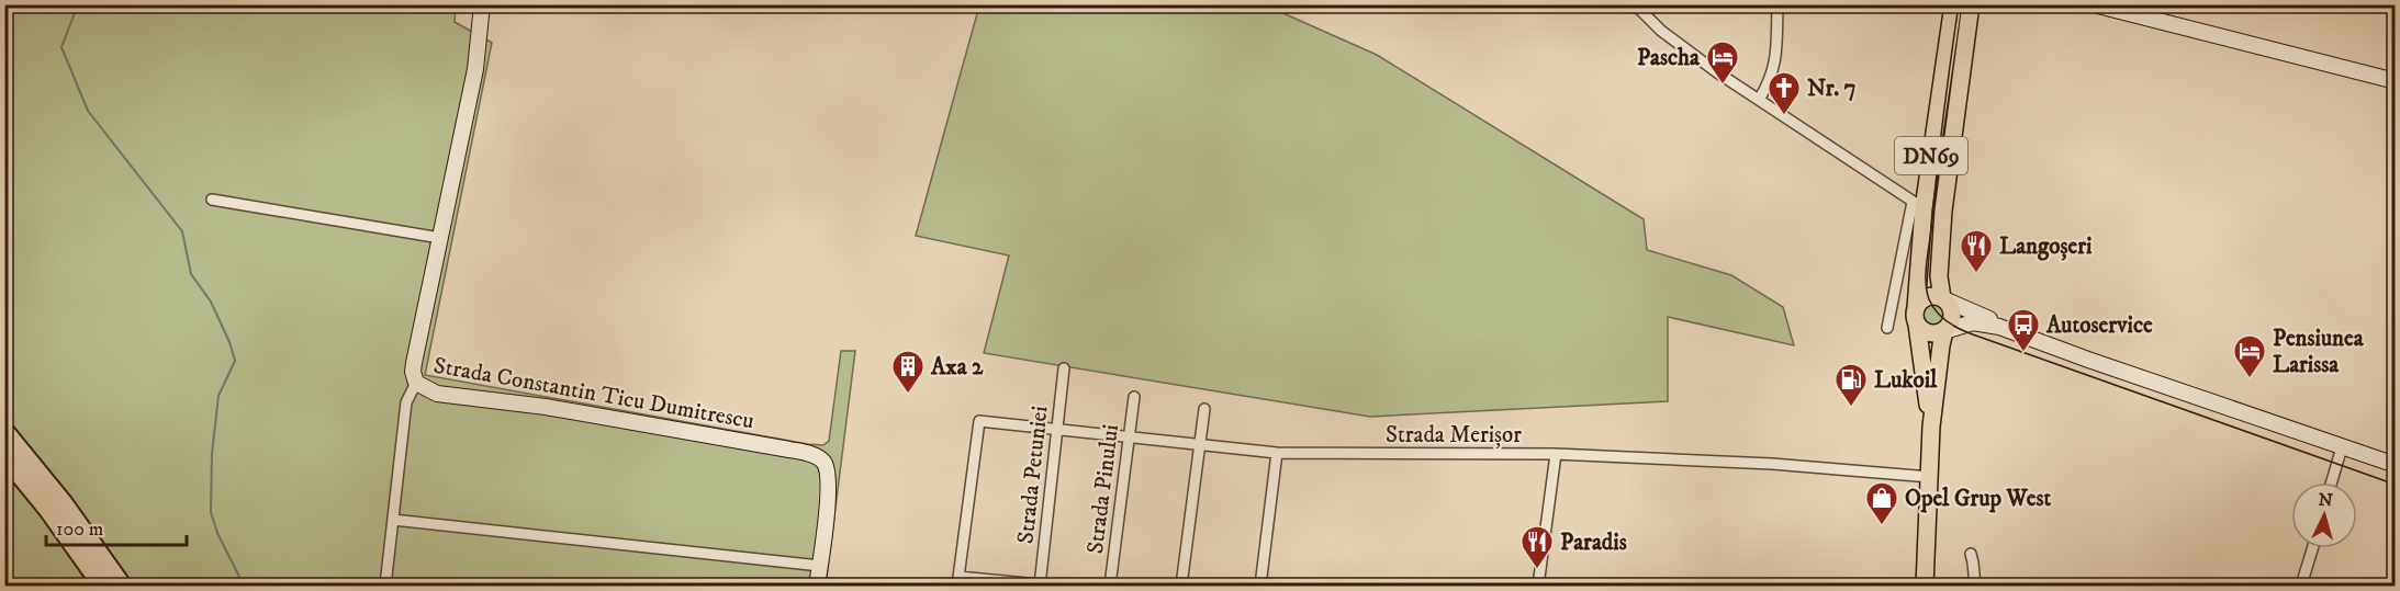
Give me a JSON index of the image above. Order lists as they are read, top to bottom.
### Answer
{
  "streets": {
    "main road": ["DN69"],
    "street": [
      "Strada Constantin Ticu Dumitrescu",
      "Strada Merișor",
      "Strada Petuniei",
      "Strada Pinului"
    ]
  },
  "crossings": [
    ["DN69", "Strada Merișor"],
    ["Strada Merișor", "Strada Petuniei"],
    ["Strada Merișor", "Strada Pinului"]
  ],
  "places": {
    "hotel": ["Pascha", "Pensiunea Larissa"],
    "church": ["Nr. 7"],
    "restaurant": ["Langoșeri", "Paradis"],
    "bus stop": ["Autoservice"],
    "building": ["Axa 2"],
    "fuel station": ["Lukoil"],
    "shop": ["Opel Grup West"]
  },
  "scale_bar": "100 m",
  "north": "top"
}
